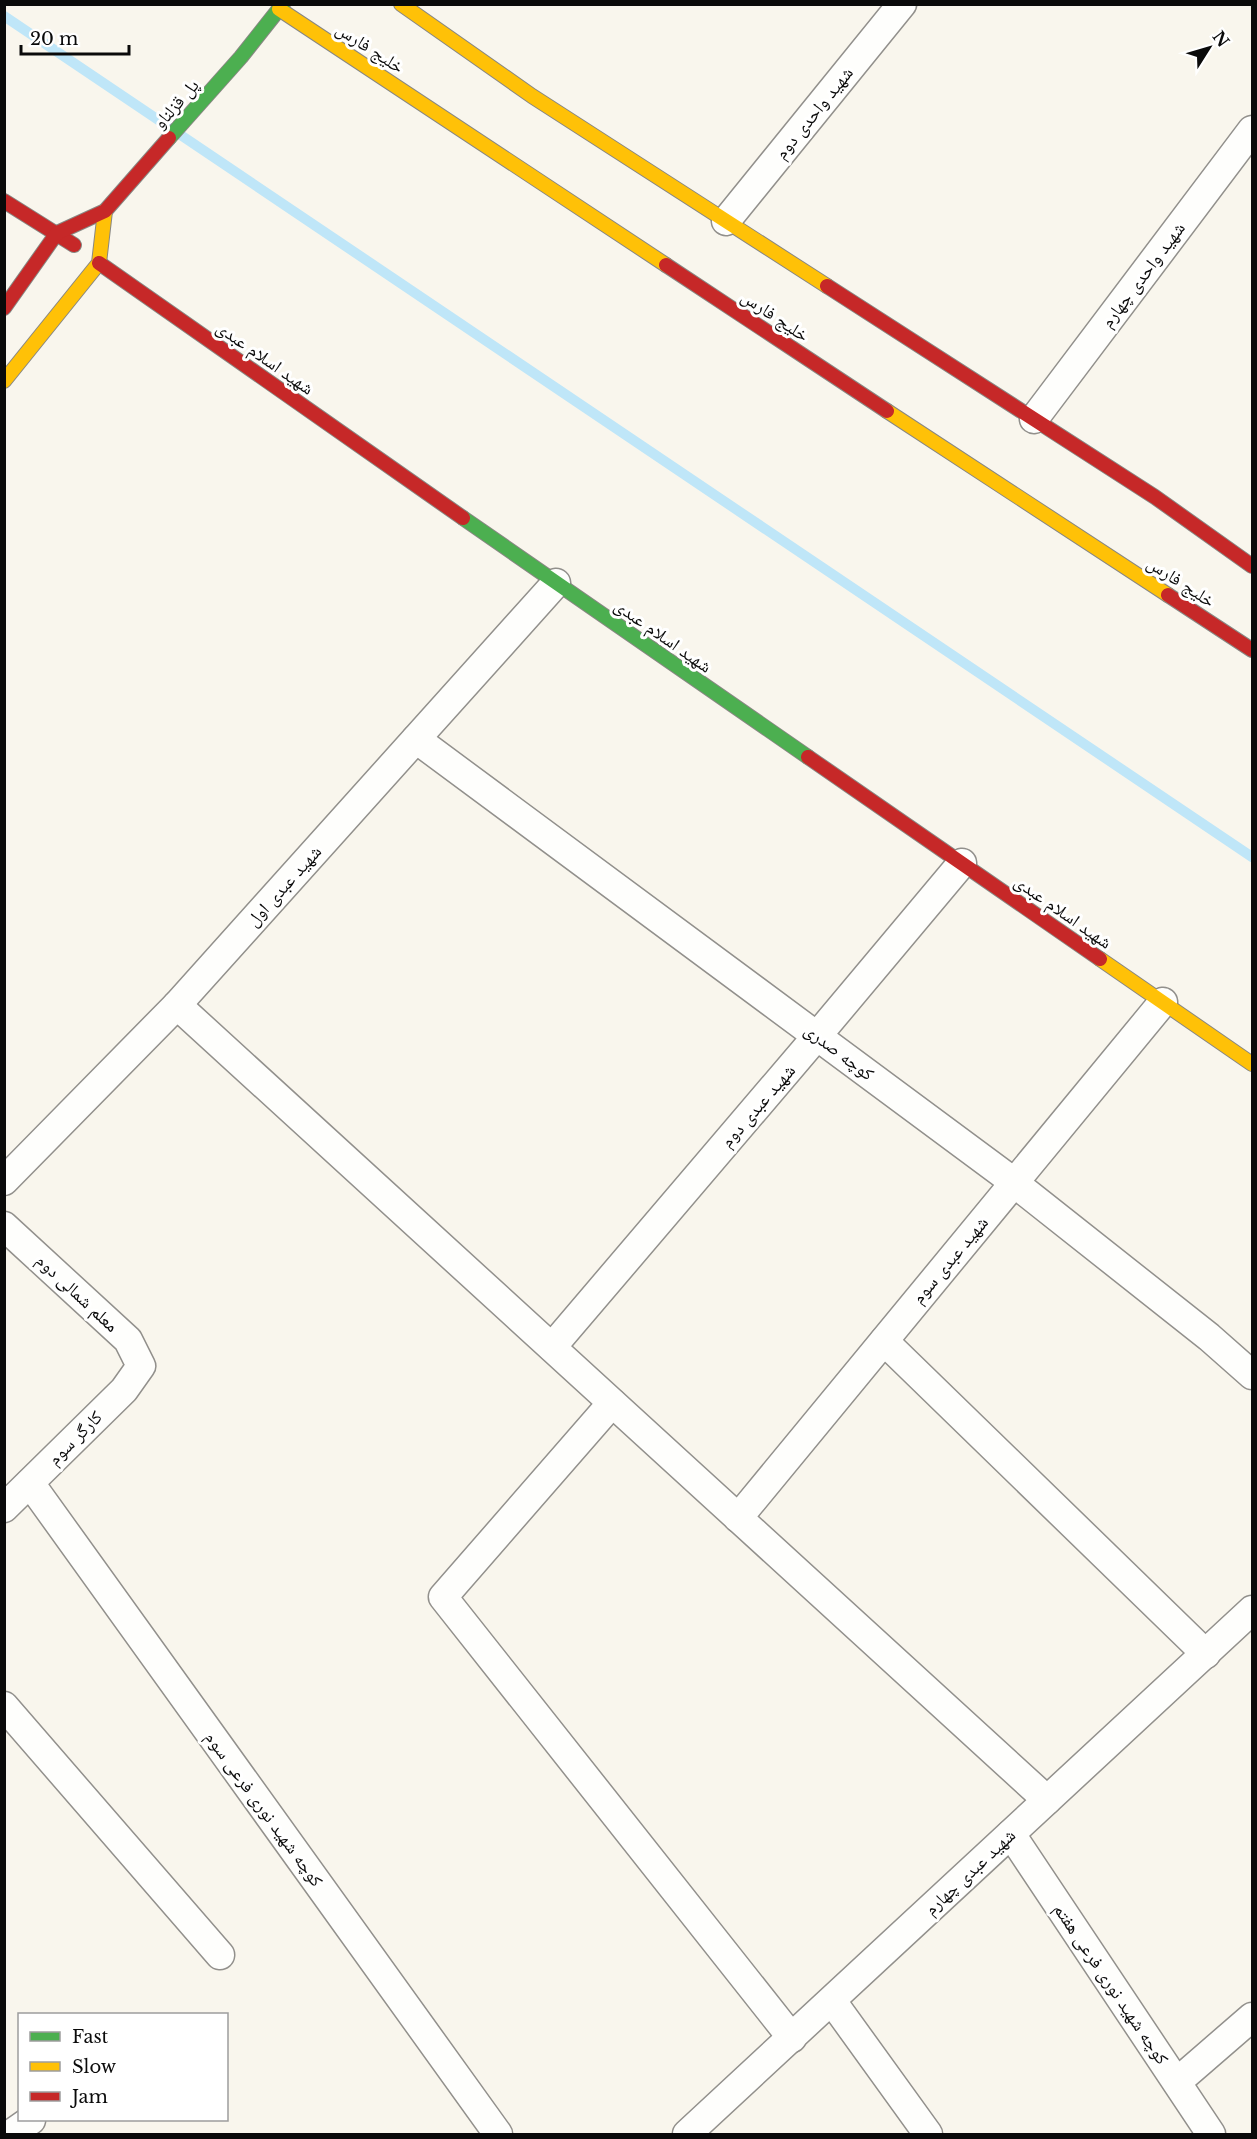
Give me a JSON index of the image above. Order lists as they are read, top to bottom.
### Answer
{
  "streets": {
    "main road": ["خلیج فارس", "پل قزلناو", "شهید اسلام عبدی"],
    "street": [
      "شهید واحدی دوم",
      "شهید واحدی چهارم",
      "شهید عبدی اول",
      "کوچه صدری",
      "شهید عبدی دوم",
      "شهید عبدی سوم",
      "معلم شمالی دوم",
      "کارگر سوم",
      "کوچه شهید نوری فرعی سوم",
      "شهید عبدی چهارم",
      "کوچه شهید نوری فرعی هفتم"
    ]
  },
  "crossings": [
    ["خلیج فارس", "پل قزلناو"],
    ["شهید اسلام عبدی", "شهید عبدی اول"],
    ["شهید اسلام عبدی", "شهید عبدی دوم"],
    ["شهید اسلام عبدی", "شهید عبدی سوم"],
    ["شهید عبدی اول", "کوچه صدری"],
    ["کوچه صدری", "شهید عبدی دوم"],
    ["کوچه صدری", "شهید عبدی سوم"],
    ["معلم شمالی دوم", "کارگر سوم"],
    ["کارگر سوم", "کوچه شهید نوری فرعی سوم"],
    ["شهید عبدی چهارم", "کوچه شهید نوری فرعی هفتم"]
  ],
  "legend": ["Fast", "Slow", "Jam"],
  "scale_bar": "20 m",
  "north": "top right"
}
